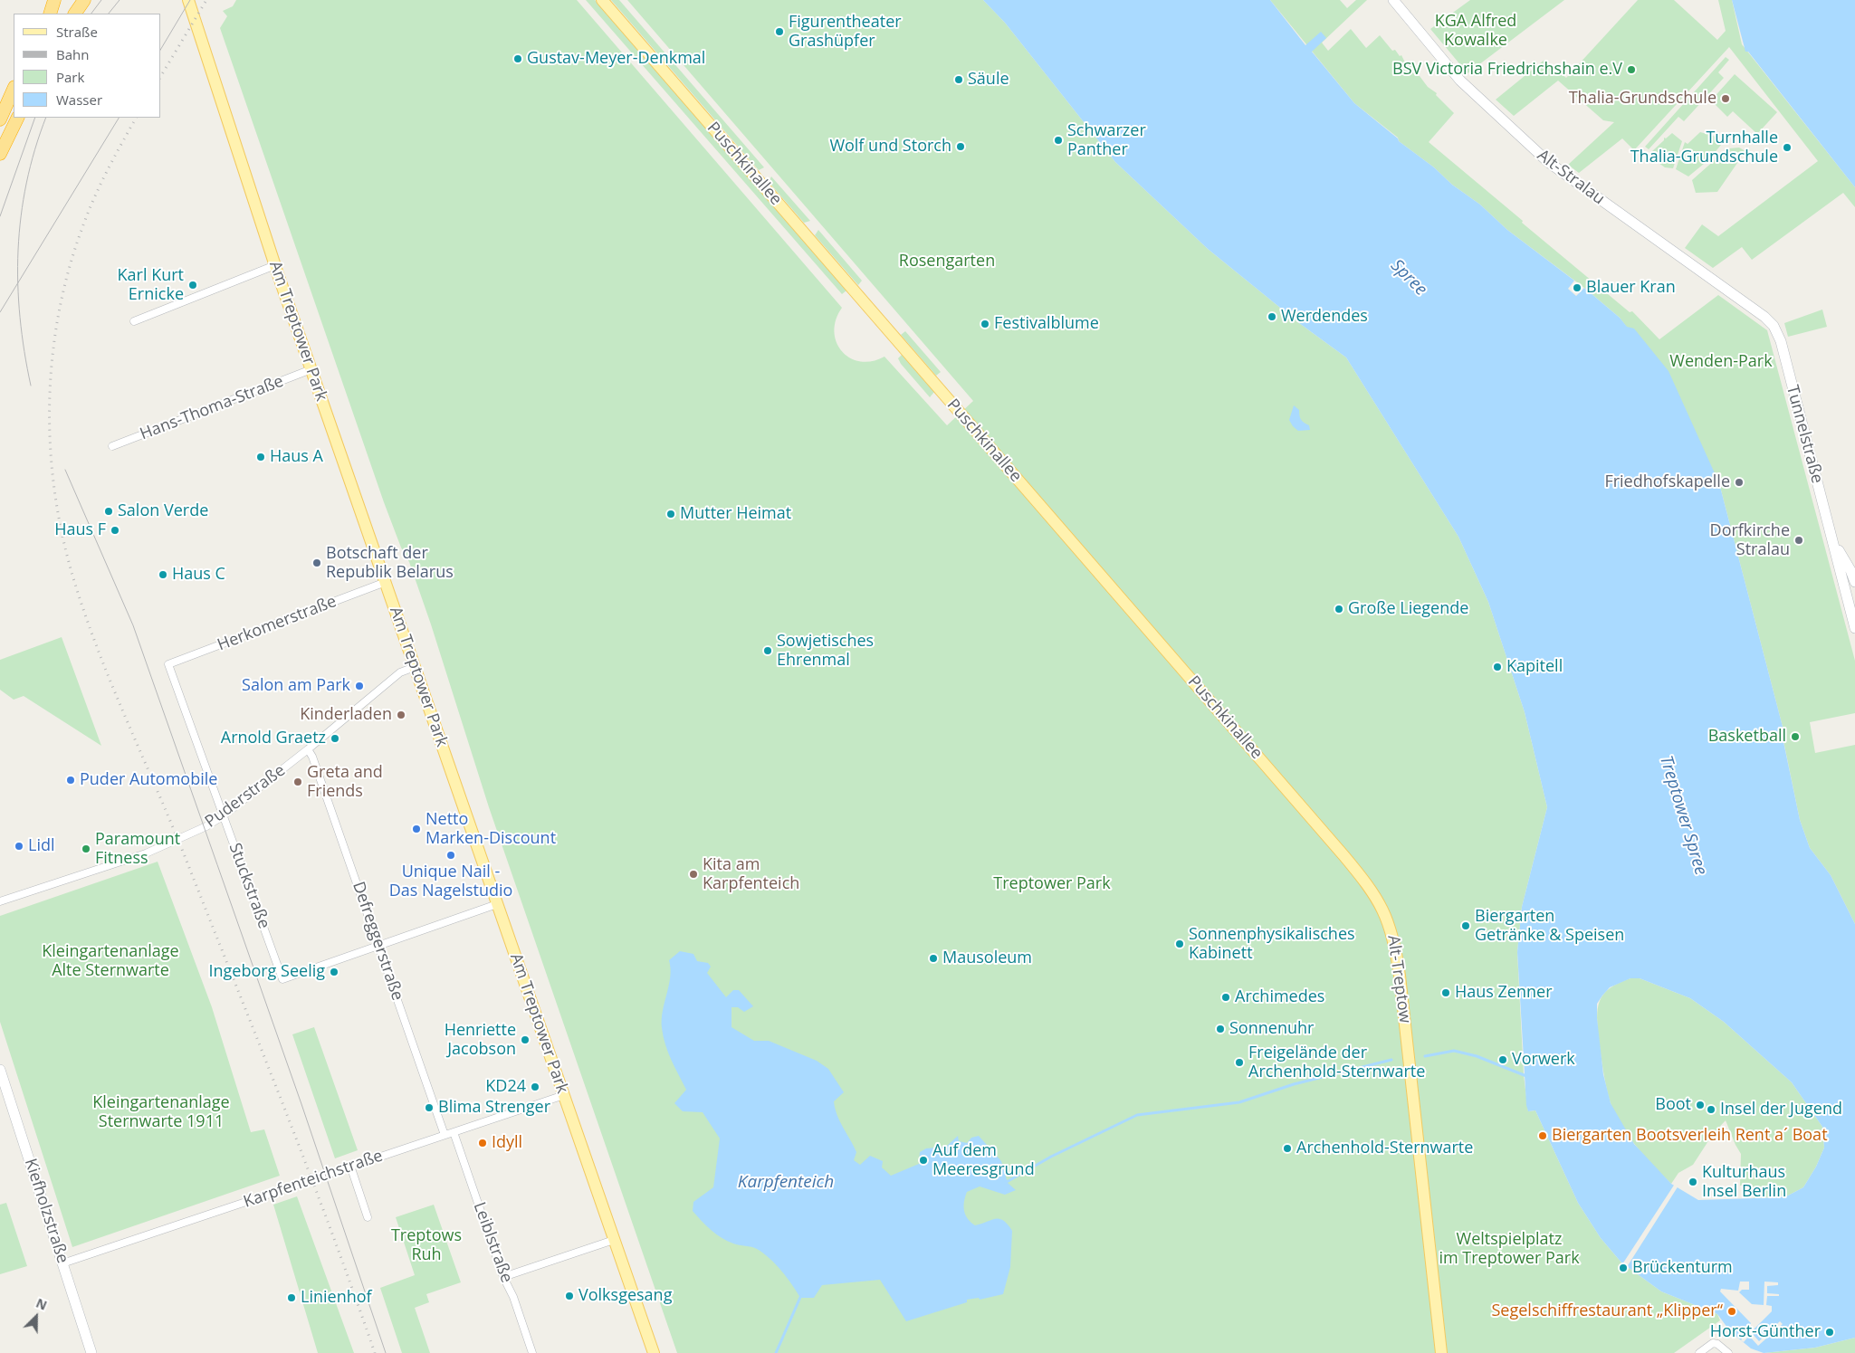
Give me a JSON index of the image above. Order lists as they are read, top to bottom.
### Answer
{
  "streets": {
    "main road": ["Puschkinallee", "Am Treptower Park", "Alt-Treptow"],
    "street": [
      "Alt-Stralau",
      "Hans-Thoma-Straße",
      "Tunnelstraße",
      "Herkomerstraße",
      "Puderstraße",
      "Stuckstraße",
      "Defreggerstraße",
      "Karpfenteichstraße",
      "Kiefholzstraße",
      "Leiblstraße"
    ]
  },
  "crossings": [
    ["Puschkinallee", "Alt-Treptow"],
    ["Alt-Stralau", "Tunnelstraße"],
    ["Am Treptower Park", "Hans-Thoma-Straße"],
    ["Am Treptower Park", "Herkomerstraße"],
    ["Am Treptower Park", "Puderstraße"],
    ["Am Treptower Park", "Karpfenteichstraße"],
    ["Herkomerstraße", "Stuckstraße"],
    ["Puderstraße", "Stuckstraße"],
    ["Puderstraße", "Defreggerstraße"],
    ["Stuckstraße", "Defreggerstraße"],
    ["Defreggerstraße", "Karpfenteichstraße"],
    ["Karpfenteichstraße", "Kiefholzstraße"],
    ["Karpfenteichstraße", "Leiblstraße"]
  ],
  "water": ["Spree", "Treptower Spree", "Karpfenteich"],
  "parks": [
    "KGA Alfred Kowalke",
    "Rosengarten",
    "Wenden-Park",
    "Treptower Park",
    "Kleingartenanlage Alte Sternwarte",
    "Kleingartenanlage Sternwarte 1911",
    "Treptows Ruh",
    "Weltspielplatz im Treptower Park"
  ],
  "places": [
    "Figurentheater Grashüpfer",
    "Gustav-Meyer-Denkmal",
    "BSV Victoria Friedrichshain e.V",
    "Säule",
    "Thalia-Grundschule",
    "Schwarzer Panther",
    "Wolf und Storch",
    "Turnhalle Thalia-Grundschule",
    "Karl Kurt Ernicke",
    "Blauer Kran",
    "Werdendes",
    "Festivalblume",
    "Haus A",
    "Friedhofskapelle",
    "Salon Verde",
    "Mutter Heimat",
    "Haus F",
    "Dorfkirche Stralau",
    "Botschaft der Republik Belarus",
    "Haus C",
    "Große Liegende",
    "Sowjetisches Ehrenmal",
    "Kapitell",
    "Salon am Park",
    "Kinderladen",
    "Basketball",
    "Arnold Graetz",
    "Puder Automobile",
    "Greta and Friends",
    "Netto Marken-Discount",
    "Lidl",
    "Paramount Fitness",
    "Unique Nail - Das Nagelstudio",
    "Kita am Karpfenteich",
    "Biergarten Getränke & Speisen",
    "Sonnenphysikalisches Kabinett",
    "Mausoleum",
    "Ingeborg Seelig",
    "Haus Zenner",
    "Archimedes",
    "Sonnenuhr",
    "Henriette Jacobson",
    "Vorwerk",
    "Freigelände der Archenhold-Sternwarte",
    "KD24",
    "Boot",
    "Blima Strenger",
    "Insel der Jugend",
    "Biergarten Bootsverleih Rent a´ Boat",
    "Idyll",
    "Archenhold-Sternwarte",
    "Auf dem Meeresgrund",
    "Kulturhaus Insel Berlin",
    "Brückenturm",
    "Volksgesang",
    "Linienhof",
    "Segelschiffrestaurant „Klipper“",
    "Horst-Günther"
  ],
  "legend": [
    "Straße",
    "Bahn",
    "Park",
    "Wasser"
  ],
  "north": "top right"
}
